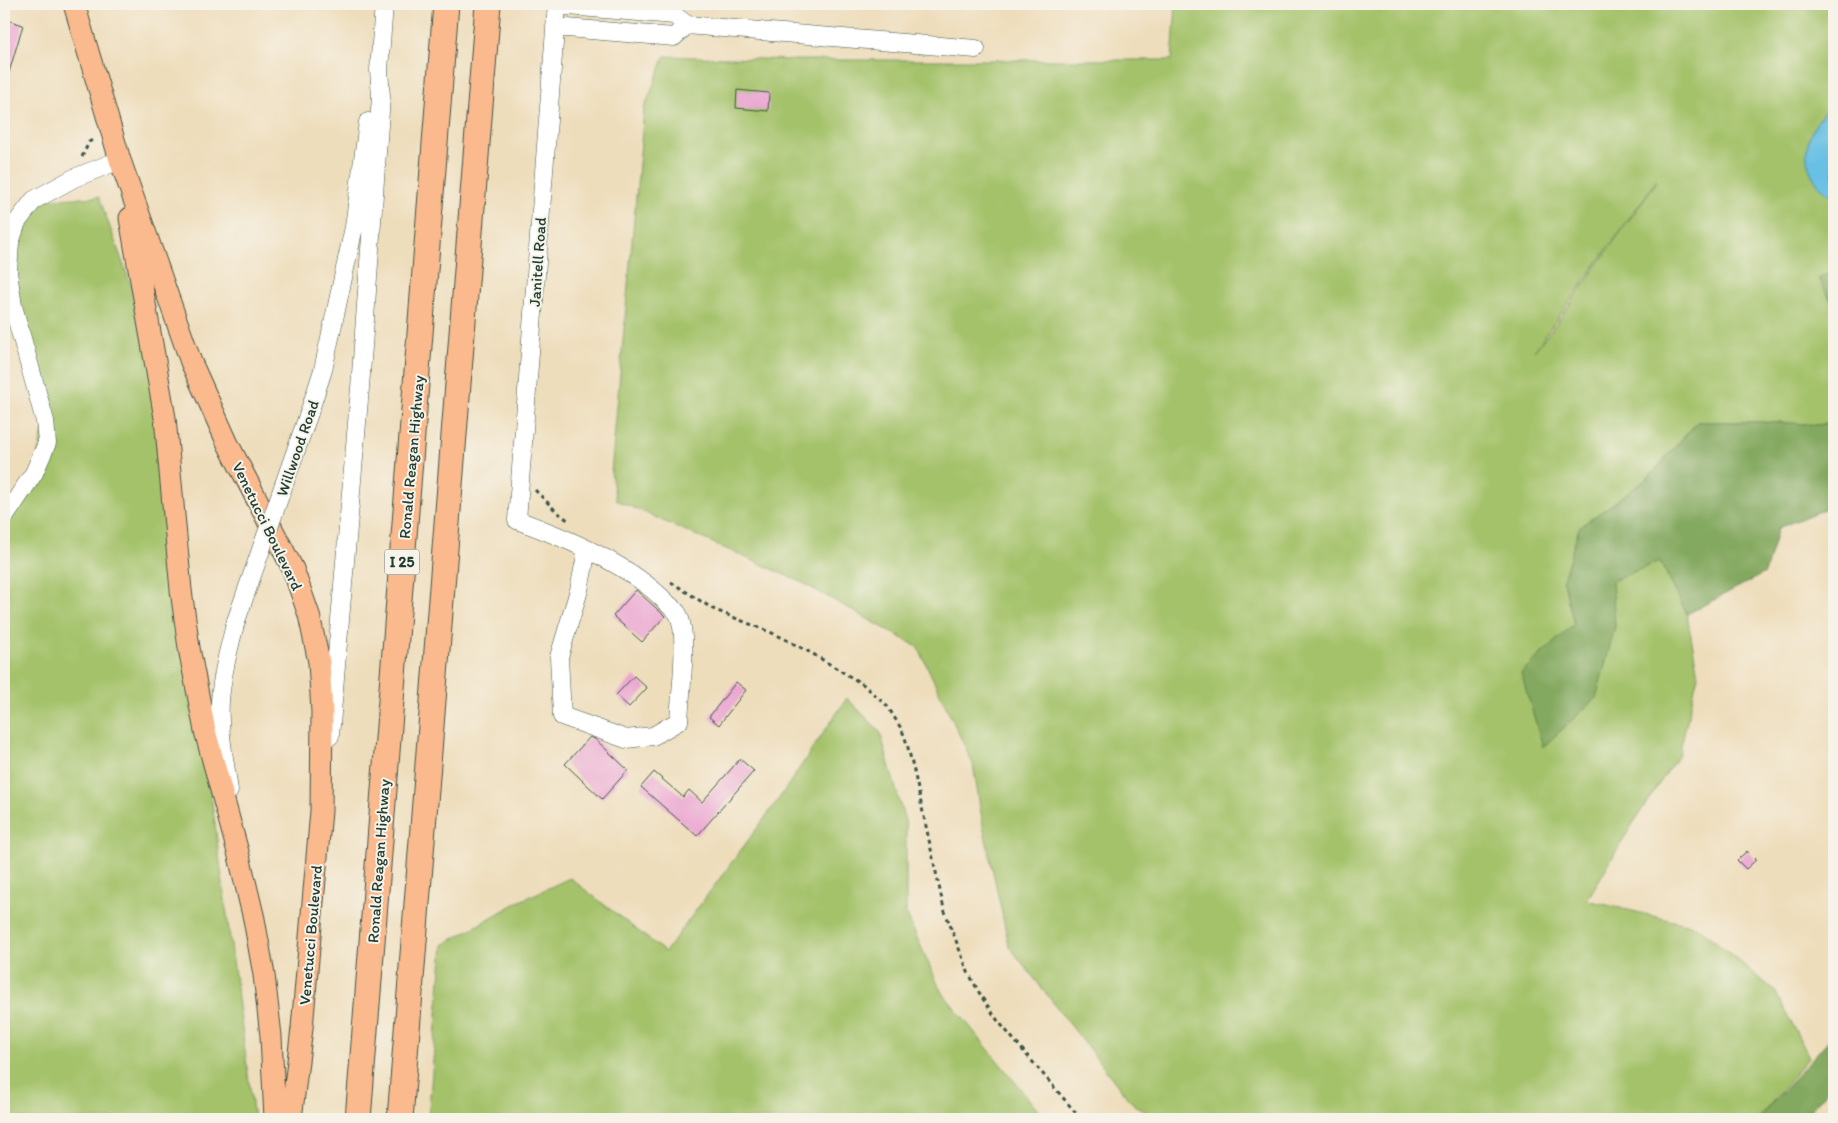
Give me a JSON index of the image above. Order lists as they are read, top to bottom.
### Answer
{
  "streets": {
    "highway": ["Ronald Reagan Highway", "I 25"],
    "main road": ["Venetucci Boulevard"],
    "street": ["Janitell Road", "Willwood Road"]
  },
  "crossings": [
    ["Willwood Road", "Venetucci Boulevard"]
  ]
}
